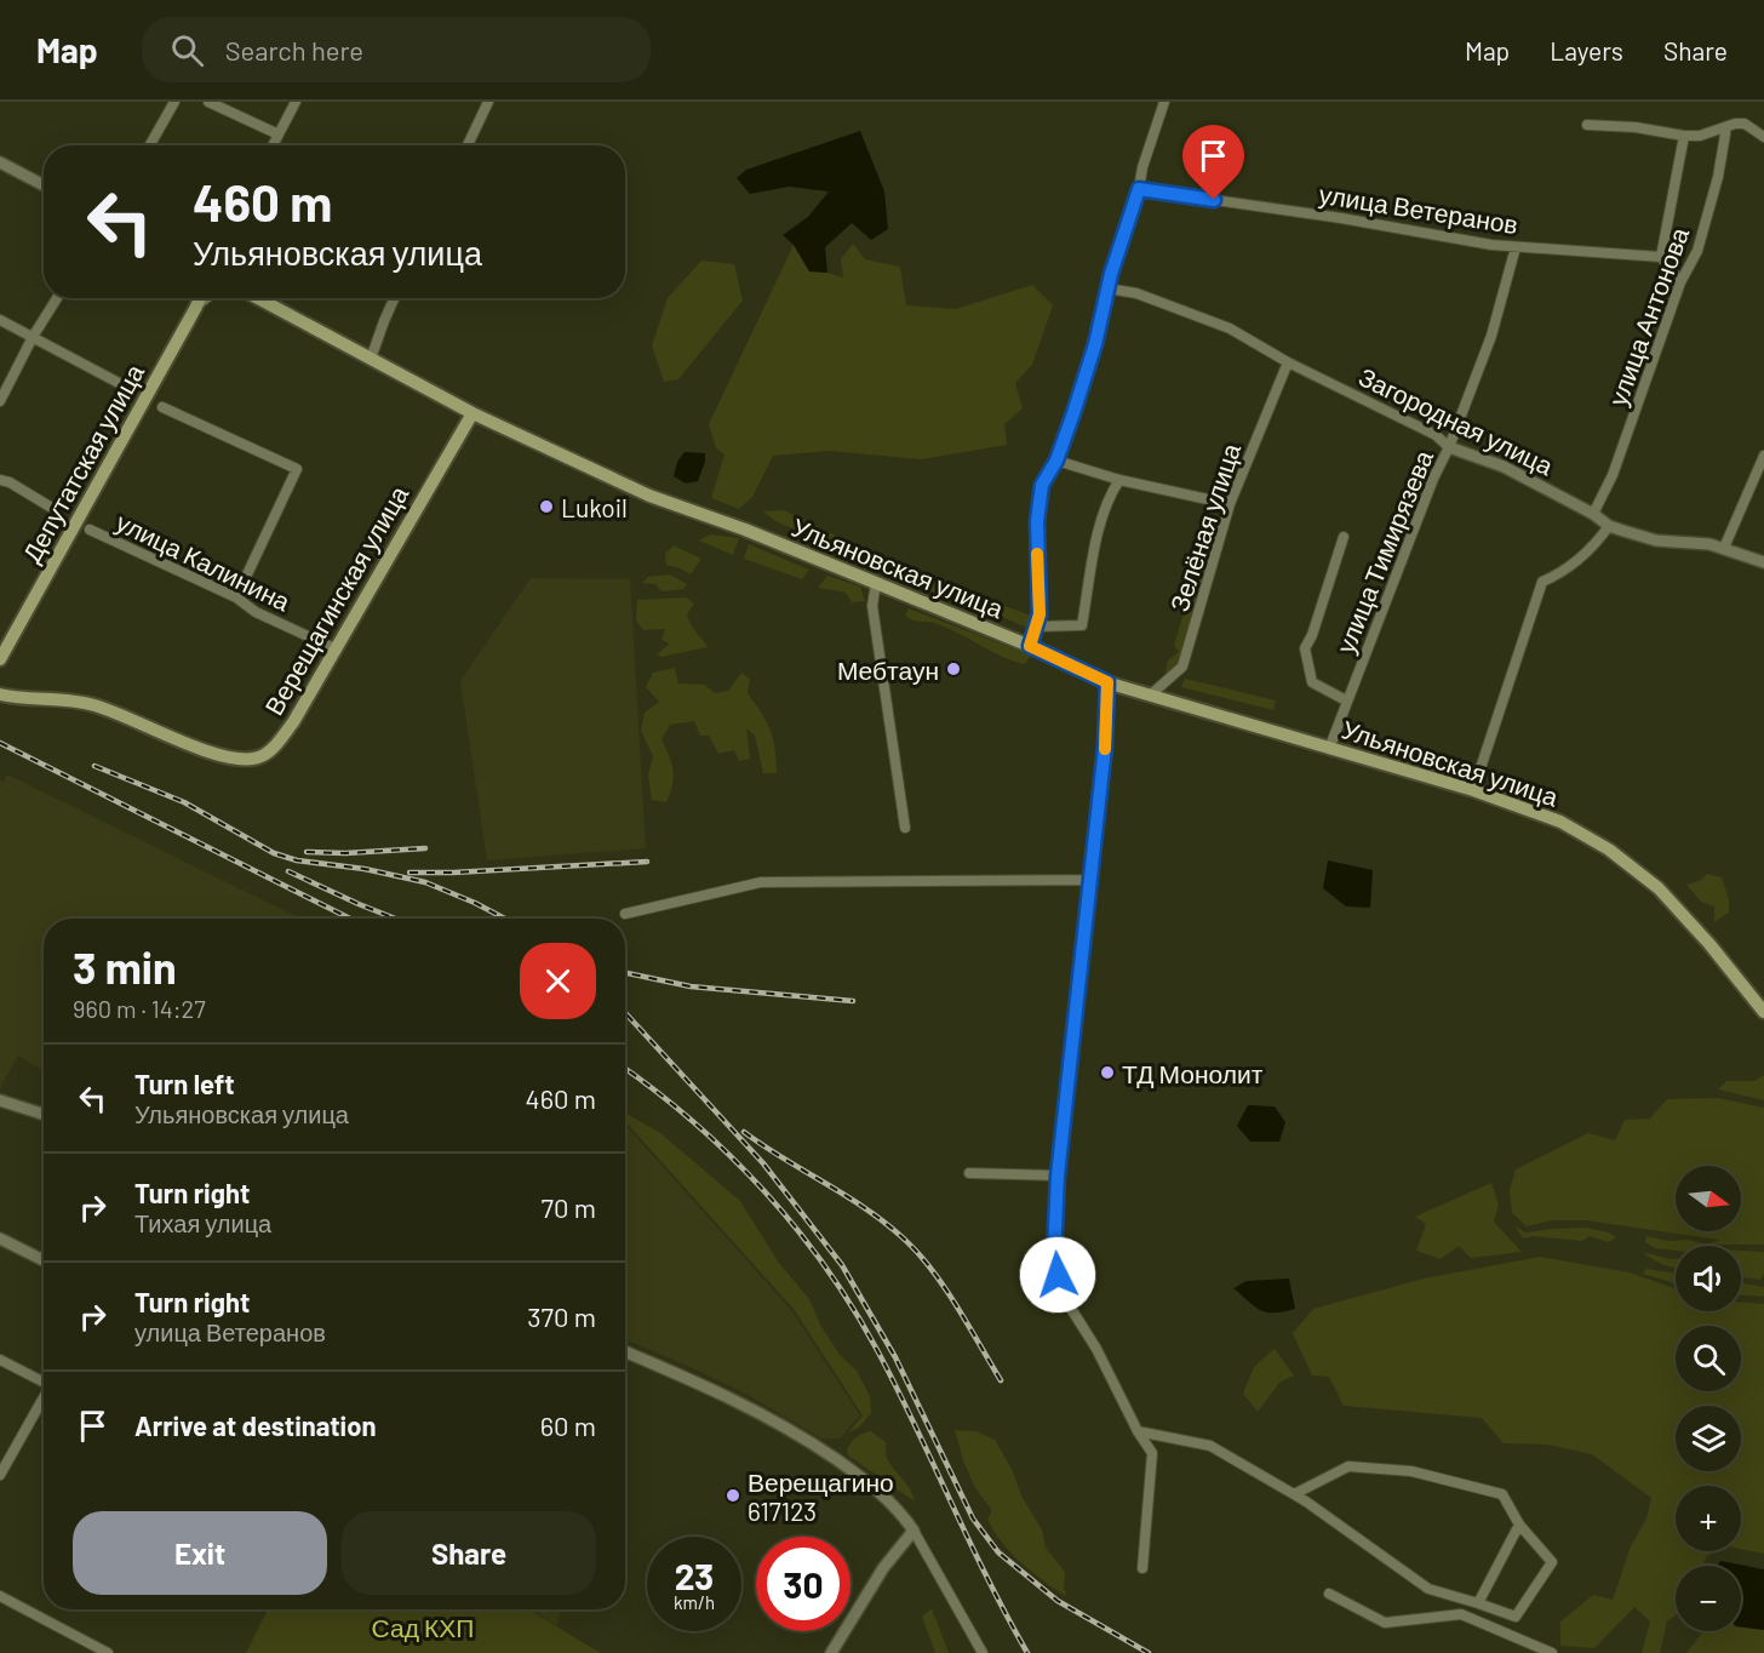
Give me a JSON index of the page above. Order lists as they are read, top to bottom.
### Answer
{
  "streets": {
    "main road": ["Депутатская улица", "Ульяновская улица", "Верещагинская улица"],
    "street": [
      "улица Ветеранов",
      "улица Антонова",
      "Загородная улица",
      "Зелёная улица",
      "улица Тимирязева",
      "улица Калинина"
    ]
  },
  "crossings": [
    ["улица Ветеранов", "улица Тимирязева"],
    ["улица Антонова", "Загородная улица"],
    ["Загородная улица", "Зелёная улица"],
    ["Загородная улица", "улица Тимирязева"],
    ["Зелёная улица", "Ульяновская улица"],
    ["улица Тимирязева", "Ульяновская улица"],
    ["улица Калинина", "Верещагинская улица"],
    ["Ульяновская улица", "Верещагинская улица"]
  ],
  "parks": ["Сад КХП"],
  "places": [
    "Lukoil",
    "Мебтаун",
    "ТД Монолит",
    "Верещагино 617123"
  ],
  "north": "right",
  "page": {
    "header": "Map",
    "search": "Search here",
    "nav": ["Map", "Layers", "Share"],
    "turn": ["460 m", "Ульяновская улица"],
    "heading": ["3 min", "960 m · 14:27"],
    "list": [
      {
        "name": "Turn left",
        "note": "Ульяновская улица",
        "value": "460 m"
      },
      {
        "name": "Turn right",
        "note": "Тихая улица",
        "value": "70 m"
      },
      {
        "name": "Turn right",
        "note": "улица Ветеранов",
        "value": "370 m"
      },
      {
        "name": "Arrive at destination",
        "value": "60 m"
      }
    ],
    "map_buttons": ["+", "−"],
    "buttons": ["Exit", "Share"],
    "speed": "23 km/h",
    "limit": "30"
  }
}
